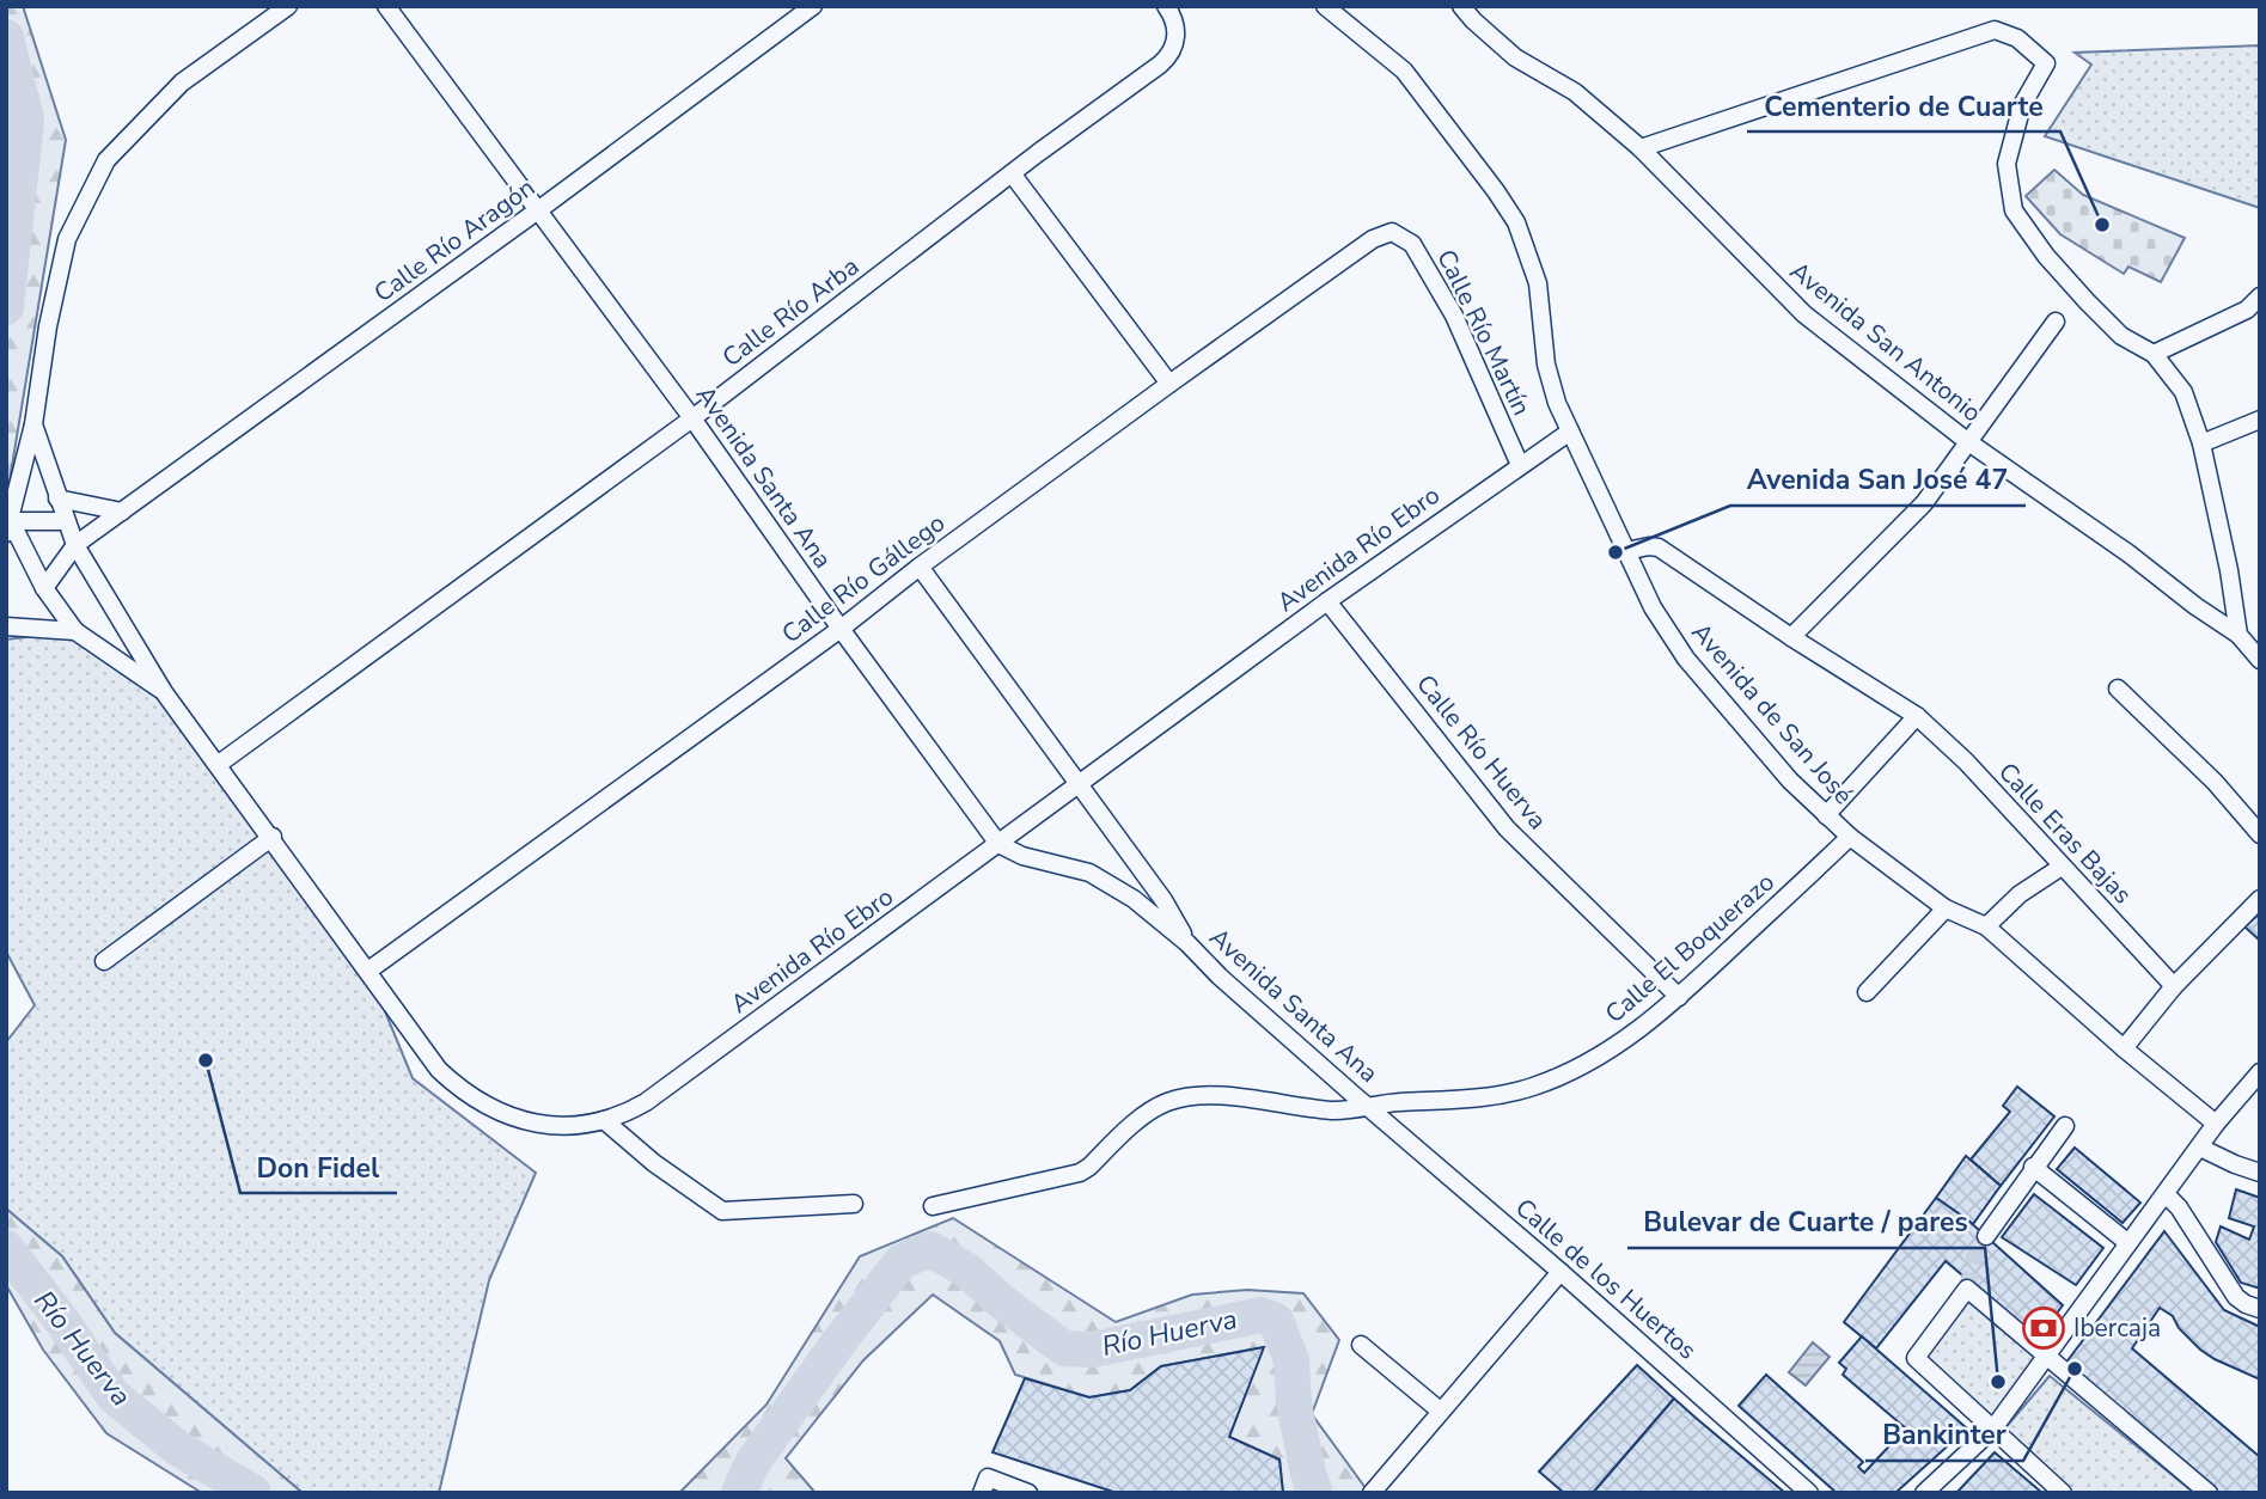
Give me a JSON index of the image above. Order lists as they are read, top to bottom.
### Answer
{
  "streets": {
    "street": [
      "Calle Río Aragón",
      "Calle Río Arba",
      "Calle Río Martín",
      "Avenida San Antonio",
      "Avenida Santa Ana",
      "Avenida Río Ebro",
      "Calle Río Gállego",
      "Avenida de San José",
      "Calle Río Huerva",
      "Calle Eras Bajas",
      "Calle El Boquerazo",
      "Calle de los Huertos"
    ]
  },
  "crossings": [
    ["Calle Río Aragón", "Avenida Santa Ana"],
    ["Calle Río Aragón", "Avenida Río Ebro"],
    ["Calle Río Arba", "Avenida Santa Ana"],
    ["Calle Río Arba", "Avenida Río Ebro"],
    ["Calle Río Martín", "Avenida Río Ebro"],
    ["Calle Río Martín", "Calle Río Gállego"],
    ["Avenida Santa Ana", "Avenida Río Ebro"],
    ["Avenida Santa Ana", "Calle Río Gállego"],
    ["Avenida Santa Ana", "Calle El Boquerazo"],
    ["Avenida Santa Ana", "Calle de los Huertos"],
    ["Avenida Río Ebro", "Calle Río Gállego"],
    ["Avenida Río Ebro", "Avenida de San José"],
    ["Avenida Río Ebro", "Calle Río Huerva"],
    ["Avenida de San José", "Calle Eras Bajas"],
    ["Avenida de San José", "Calle El Boquerazo"],
    ["Calle Río Huerva", "Calle El Boquerazo"],
    ["Calle El Boquerazo", "Calle de los Huertos"]
  ],
  "water": ["Río Huerva"],
  "places": {
    "other": [
      "Cementerio de Cuarte",
      "Avenida San José 47",
      "Don Fidel",
      "Bankinter",
      "Bulevar de Cuarte / pares"
    ],
    "bank": ["Ibercaja"]
  }
}
